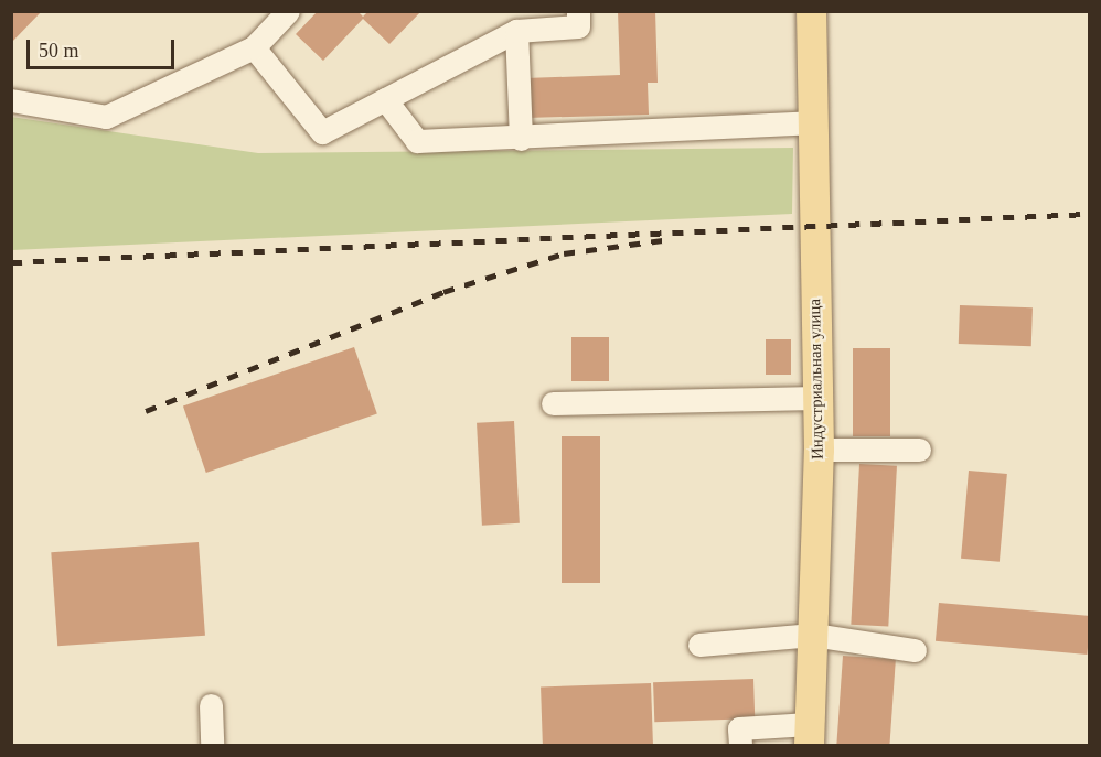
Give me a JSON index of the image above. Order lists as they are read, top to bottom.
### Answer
{
  "streets": {
    "main road": ["Индустриальная улица"]
  },
  "scale_bar": "50 m"
}
